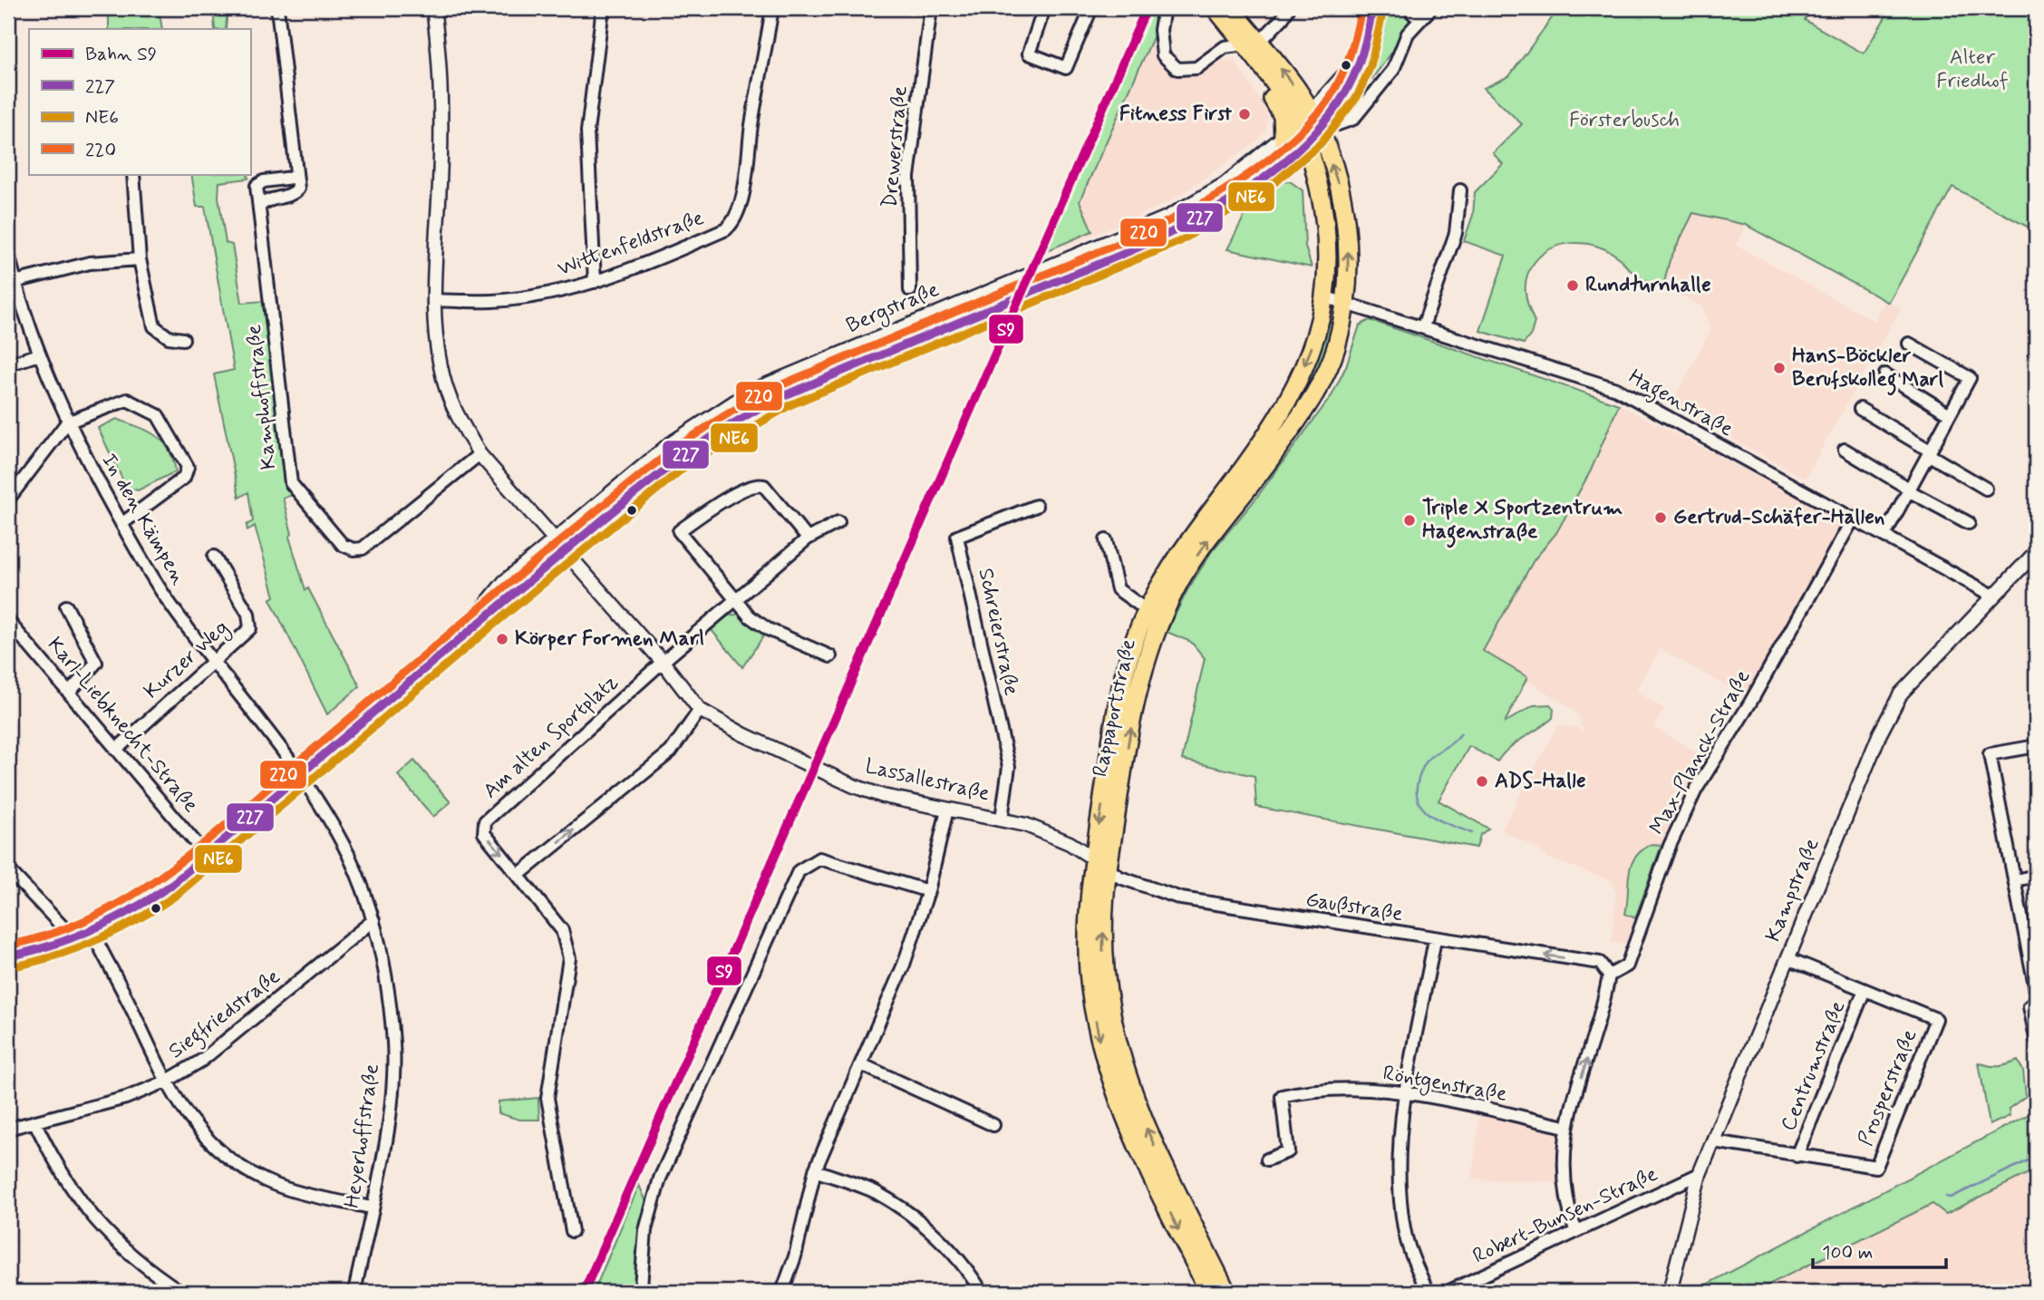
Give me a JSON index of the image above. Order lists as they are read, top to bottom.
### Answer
{
  "streets": {
    "main road": ["Bergstraße", "Rappaportstraße"],
    "street": [
      "Drewerstraße",
      "Wittenfeldstraße",
      "Kamphoffstraße",
      "Hagenstraße",
      "In den Kämpen",
      "Schreierstraße",
      "Kurzer Weg",
      "Karl-Liebknecht-Straße",
      "Am alten Sportplatz",
      "Max-Planck-Straße",
      "Lassallestraße",
      "Kampstraße",
      "Gaußstraße",
      "Siegfriedstraße",
      "Centrumstraße",
      "Röntgenstraße",
      "Prosperstraße",
      "Heyerhoffstraße",
      "Robert-Bunsen-Straße"
    ]
  },
  "crossings": [
    ["Wittenfeldstraße", "Lassallestraße"],
    ["Bergstraße", "In den Kämpen"],
    ["Bergstraße", "Rappaportstraße"],
    ["Bergstraße", "Karl-Liebknecht-Straße"],
    ["Bergstraße", "Lassallestraße"],
    ["Bergstraße", "Heyerhoffstraße"],
    ["Kamphoffstraße", "Lassallestraße"],
    ["Hagenstraße", "Rappaportstraße"],
    ["Hagenstraße", "Max-Planck-Straße"],
    ["Hagenstraße", "Kampstraße"],
    ["In den Kämpen", "Kurzer Weg"],
    ["In den Kämpen", "Heyerhoffstraße"],
    ["Schreierstraße", "Lassallestraße"],
    ["Kurzer Weg", "Karl-Liebknecht-Straße"],
    ["Rappaportstraße", "Lassallestraße"],
    ["Rappaportstraße", "Gaußstraße"],
    ["Am alten Sportplatz", "Lassallestraße"],
    ["Max-Planck-Straße", "Gaußstraße"],
    ["Lassallestraße", "Gaußstraße"],
    ["Kampstraße", "Prosperstraße"],
    ["Kampstraße", "Robert-Bunsen-Straße"],
    ["Siegfriedstraße", "Heyerhoffstraße"],
    ["Centrumstraße", "Prosperstraße"]
  ],
  "parks": ["Alter Friedhof", "Försterbusch"],
  "places": [
    "Fitness First",
    "Rundturnhalle",
    "Hans-Böckler Berufskolleg Marl",
    "Gertrud-Schäfer-Hallen",
    "Triple X Sportzentrum Hagenstraße",
    "Körper Formen Marl",
    "ADS-Halle"
  ],
  "lines": [
    "rail line S9",
    "transit line 227",
    "transit line 220",
    "transit line NE6"
  ],
  "legend": [
    "Bahn S9",
    "227",
    "NE6",
    "220"
  ],
  "scale_bar": "100 m"
}
